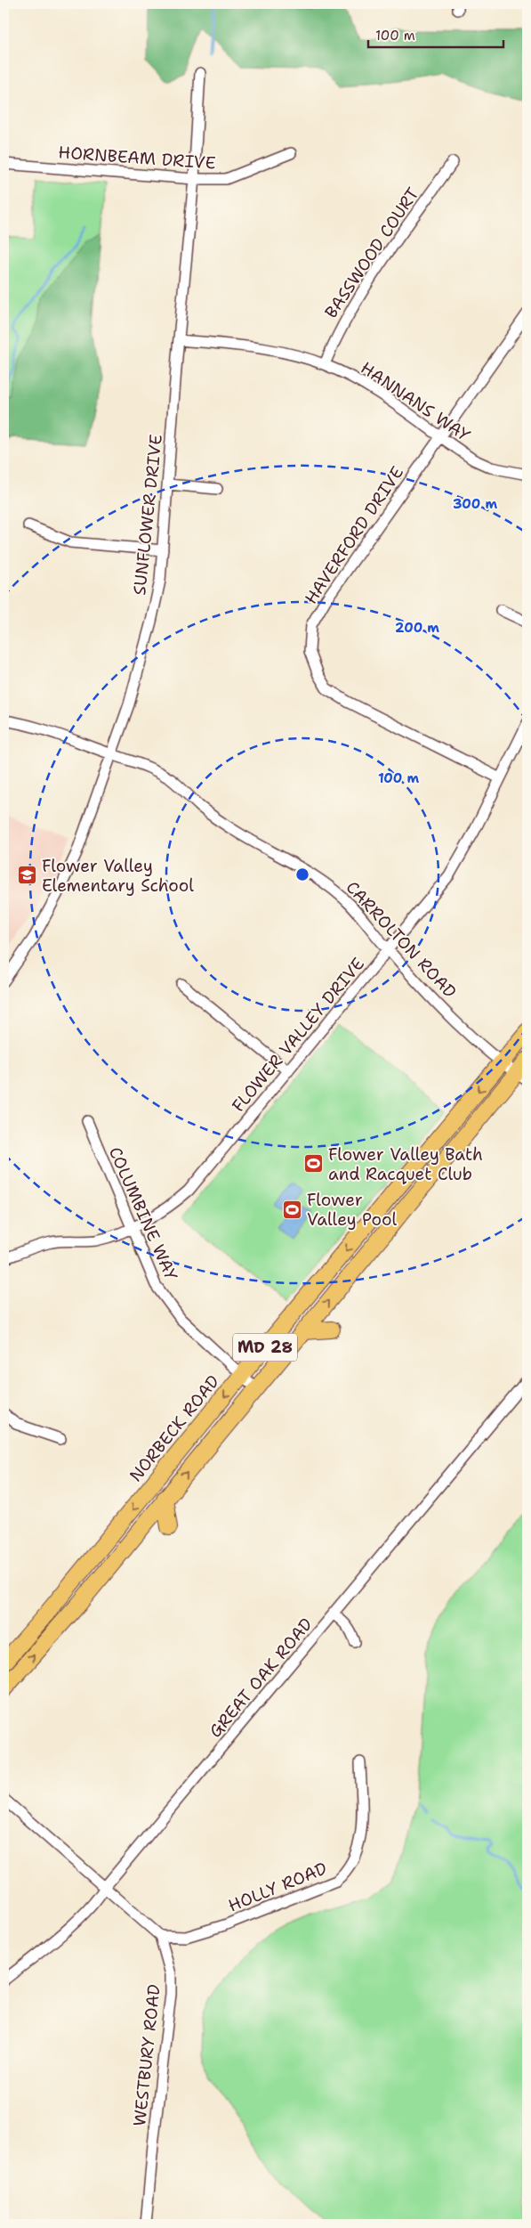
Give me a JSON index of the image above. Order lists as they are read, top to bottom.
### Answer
{
  "streets": {
    "main road": ["MD 28", "NORBECK ROAD"],
    "street": [
      "HORNBEAM DRIVE",
      "BASSWOOD COURT",
      "HANNANS WAY",
      "SUNFLOWER DRIVE",
      "HAVERFORD DRIVE",
      "CARROLTON ROAD",
      "FLOWER VALLEY DRIVE",
      "COLUMBINE WAY",
      "GREAT OAK ROAD",
      "HOLLY ROAD",
      "WESTBURY ROAD"
    ]
  },
  "crossings": [
    ["HORNBEAM DRIVE", "SUNFLOWER DRIVE"],
    ["BASSWOOD COURT", "HANNANS WAY"],
    ["HANNANS WAY", "SUNFLOWER DRIVE"],
    ["HANNANS WAY", "HAVERFORD DRIVE"],
    ["SUNFLOWER DRIVE", "CARROLTON ROAD"],
    ["HAVERFORD DRIVE", "FLOWER VALLEY DRIVE"],
    ["CARROLTON ROAD", "FLOWER VALLEY DRIVE"],
    ["CARROLTON ROAD", "MD 28"],
    ["CARROLTON ROAD", "NORBECK ROAD"],
    ["FLOWER VALLEY DRIVE", "COLUMBINE WAY"],
    ["COLUMBINE WAY", "MD 28"],
    ["COLUMBINE WAY", "NORBECK ROAD"],
    ["HOLLY ROAD", "WESTBURY ROAD"]
  ],
  "places": {
    "school or university": ["Flower Valley Elementary School"],
    "sports": ["Flower Valley Bath and Racquet Club", "Flower Valley Pool"]
  },
  "scale_bar": "100 m",
  "rings": ["300 m", "200 m", "100 m"]
}
